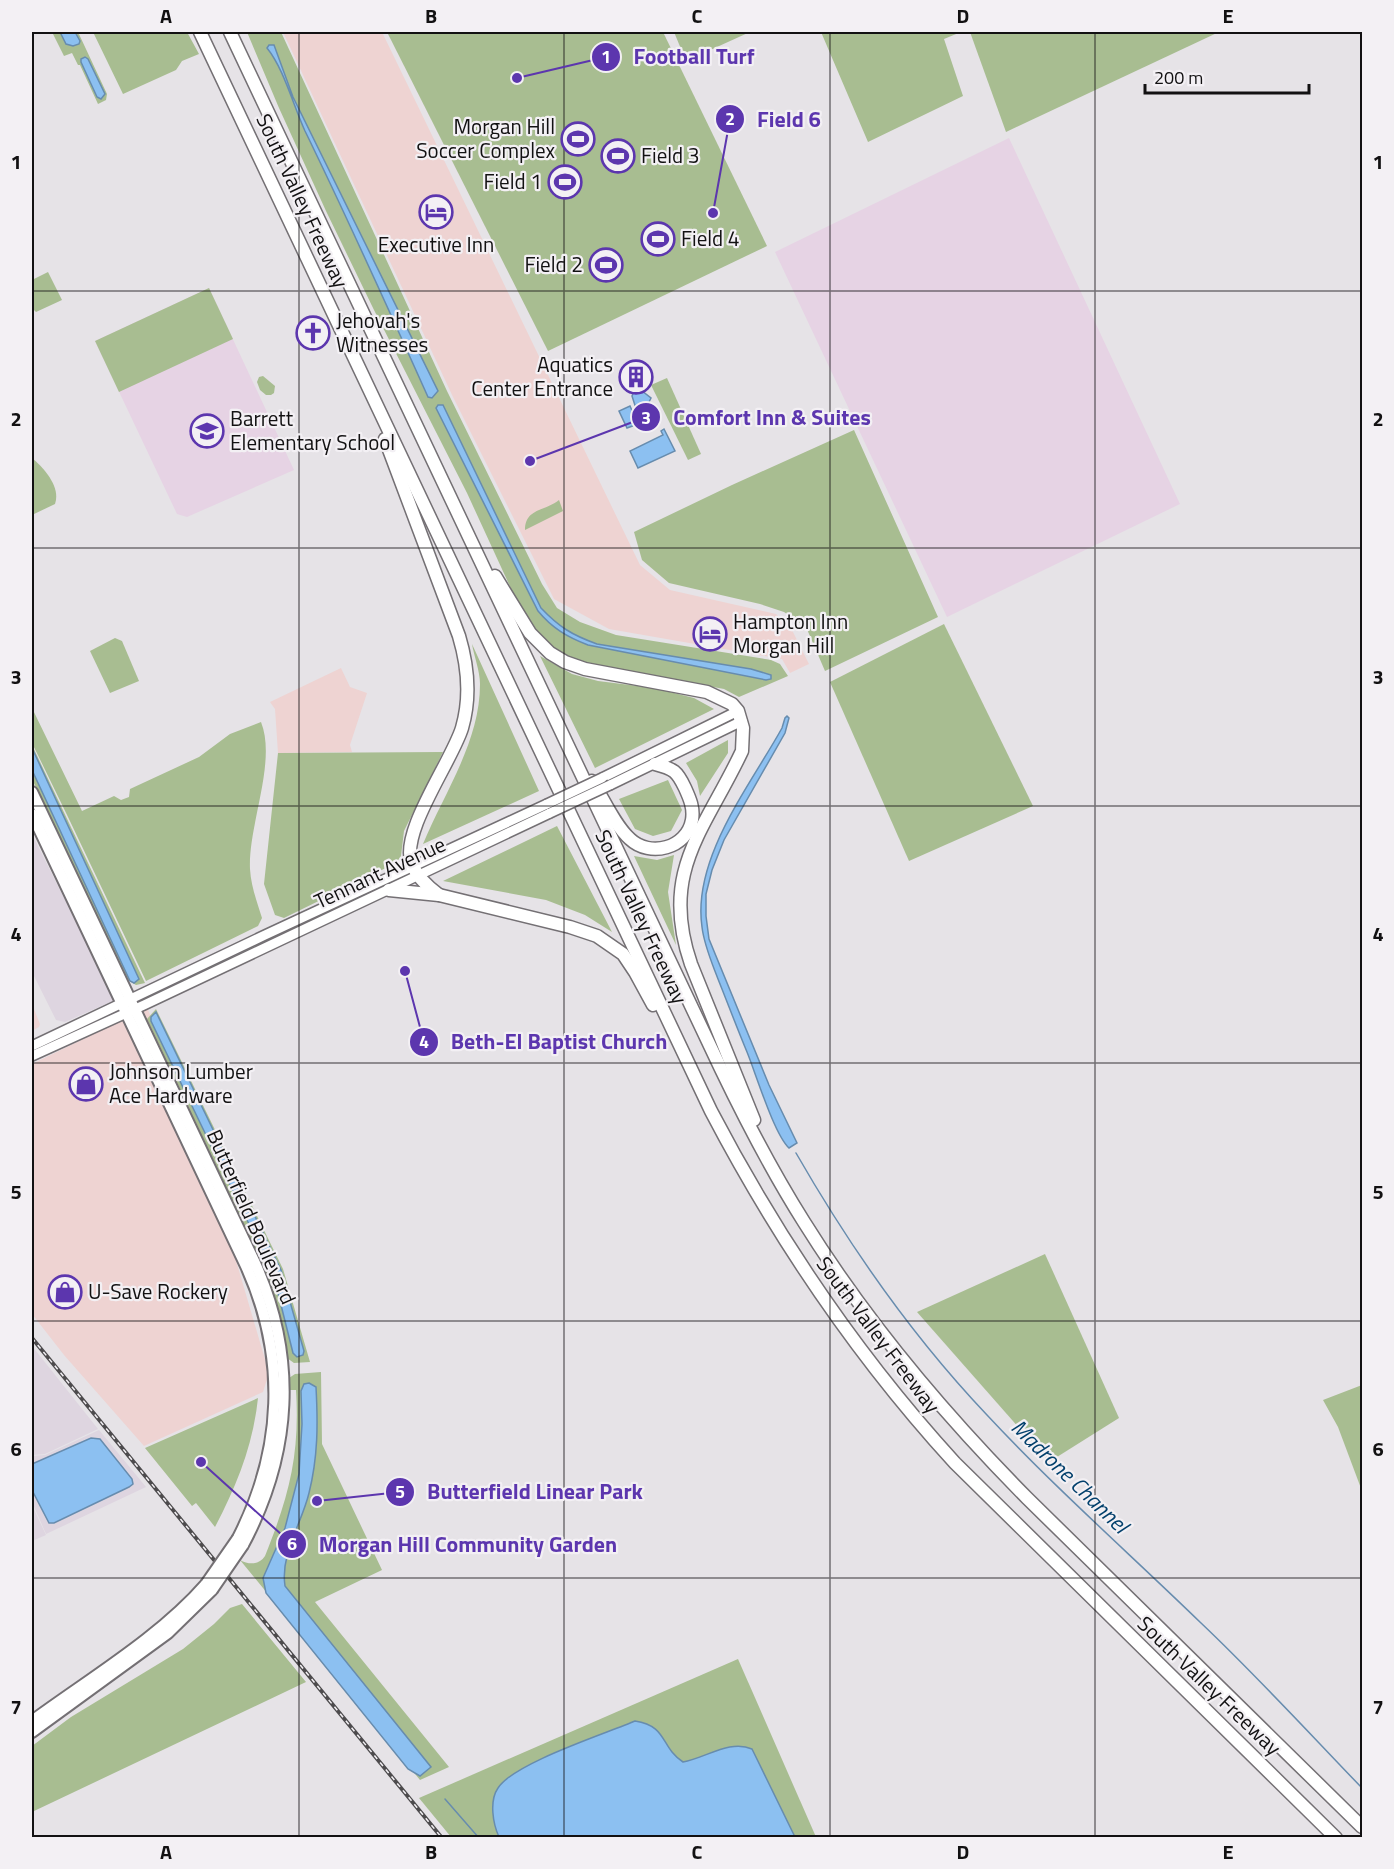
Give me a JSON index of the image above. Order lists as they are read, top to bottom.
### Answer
{
  "streets": {
    "highway": ["South Valley Freeway"],
    "main road": ["Tennant Avenue", "Butterfield Boulevard"]
  },
  "crossings": [
    ["Tennant Avenue", "Butterfield Boulevard"]
  ],
  "water": ["Madrone Channel"],
  "places": {
    "other": [
      "Football Turf",
      "Field 6",
      "Comfort Inn & Suites",
      "Beth-El Baptist Church",
      "Morgan Hill Community Garden",
      "Butterfield Linear Park"
    ],
    "sports": [
      "Morgan Hill Soccer Complex",
      "Field 3",
      "Field 1",
      "Field 4",
      "Field 2"
    ],
    "hotel": ["Executive Inn", "Hampton Inn Morgan Hill"],
    "church": ["Jehovah's Witnesses"],
    "building": ["Aquatics Center Entrance"],
    "school or university": ["Barrett Elementary School"],
    "shop": ["Johnson Lumber Ace Hardware", "U-Save Rockery"]
  },
  "scale_bar": "200 m",
  "grid": {
    "columns": [
      "A",
      "B",
      "C",
      "D",
      "E"
    ],
    "rows": [
      "1",
      "2",
      "3",
      "4",
      "5",
      "6",
      "7"
    ]
  }
}
